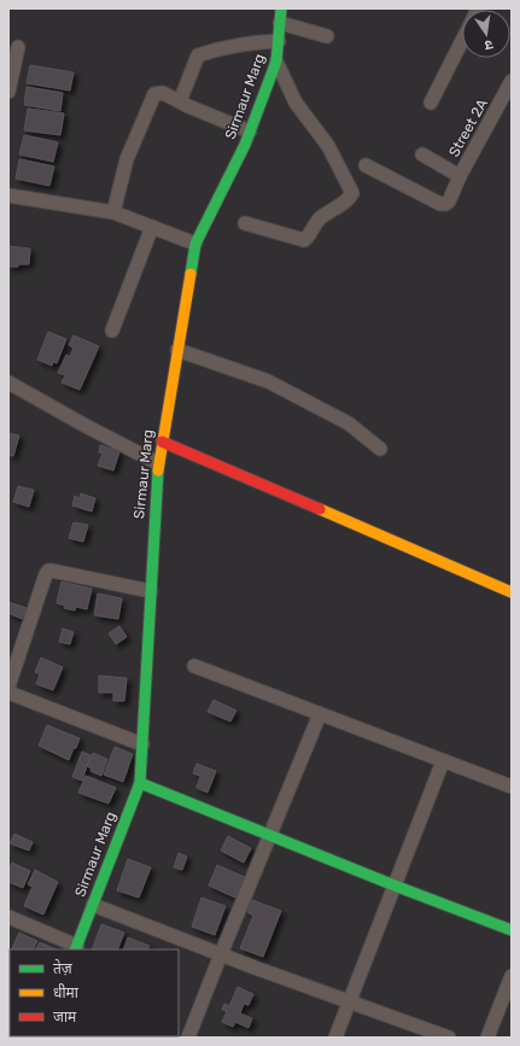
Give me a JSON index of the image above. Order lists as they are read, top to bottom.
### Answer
{
  "streets": {
    "street": ["Sirmaur Marg", "Street 2A"]
  },
  "legend": ["तेज़", "धीमा", "जाम"],
  "north": "bottom"
}
